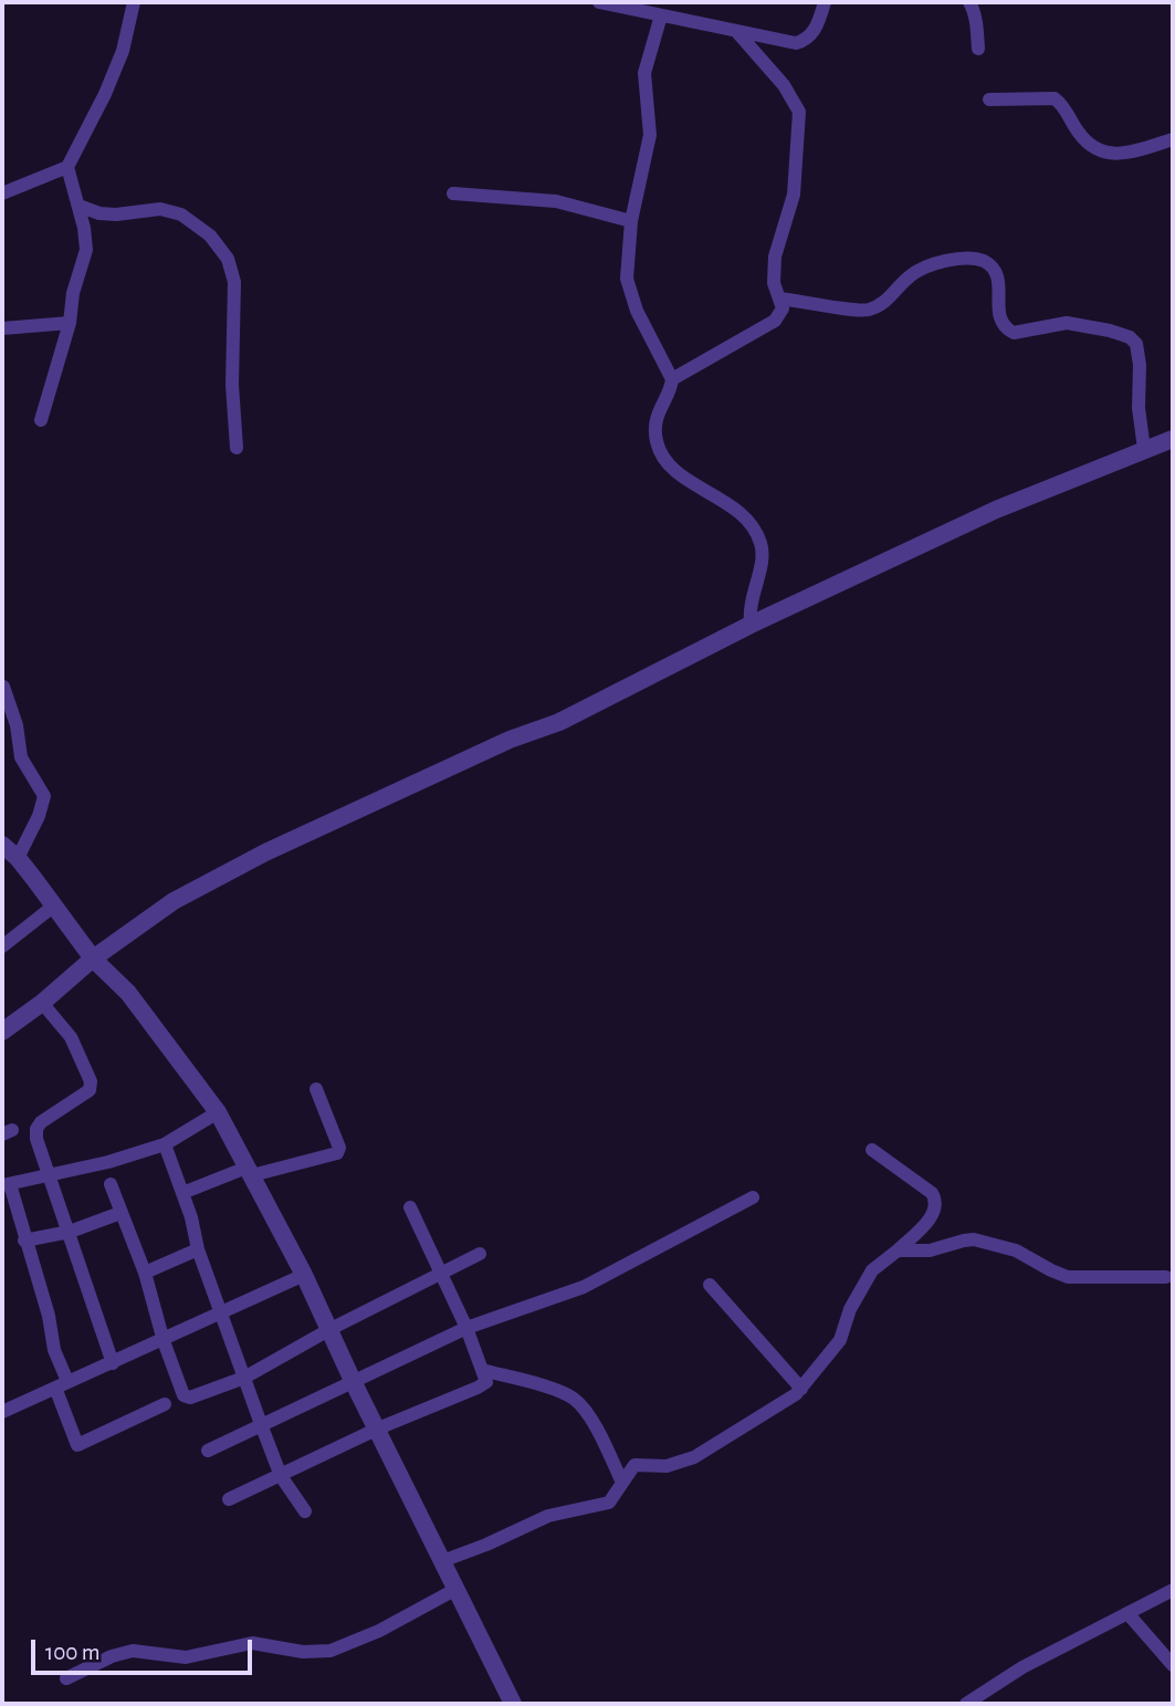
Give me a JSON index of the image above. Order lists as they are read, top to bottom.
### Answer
{
  "scale_bar": "100 m"
}
